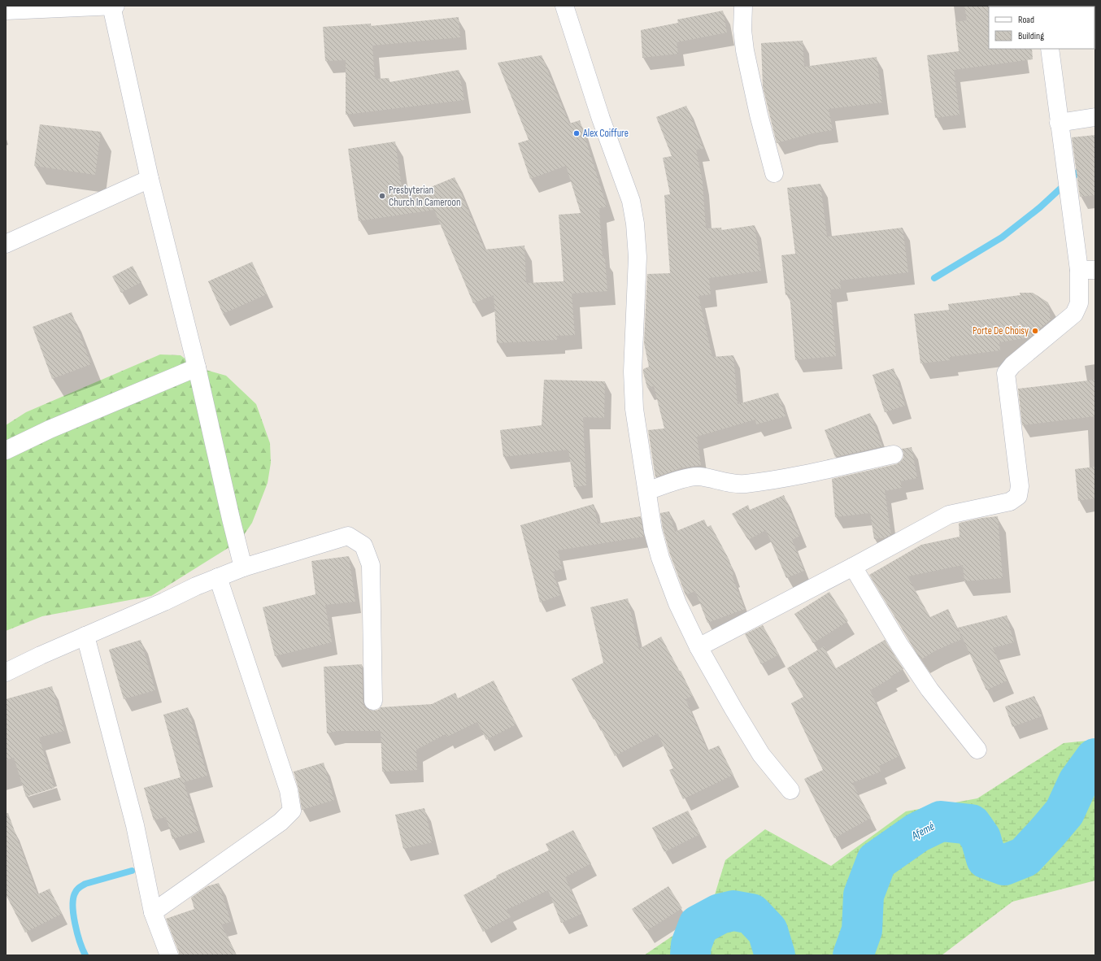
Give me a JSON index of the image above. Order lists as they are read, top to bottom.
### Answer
{
  "water": ["Afemé"],
  "places": ["Alex Coiffure", "Presbyterian Church In Cameroon", "Porte De Choisy"],
  "legend": ["Road", "Building"]
}
